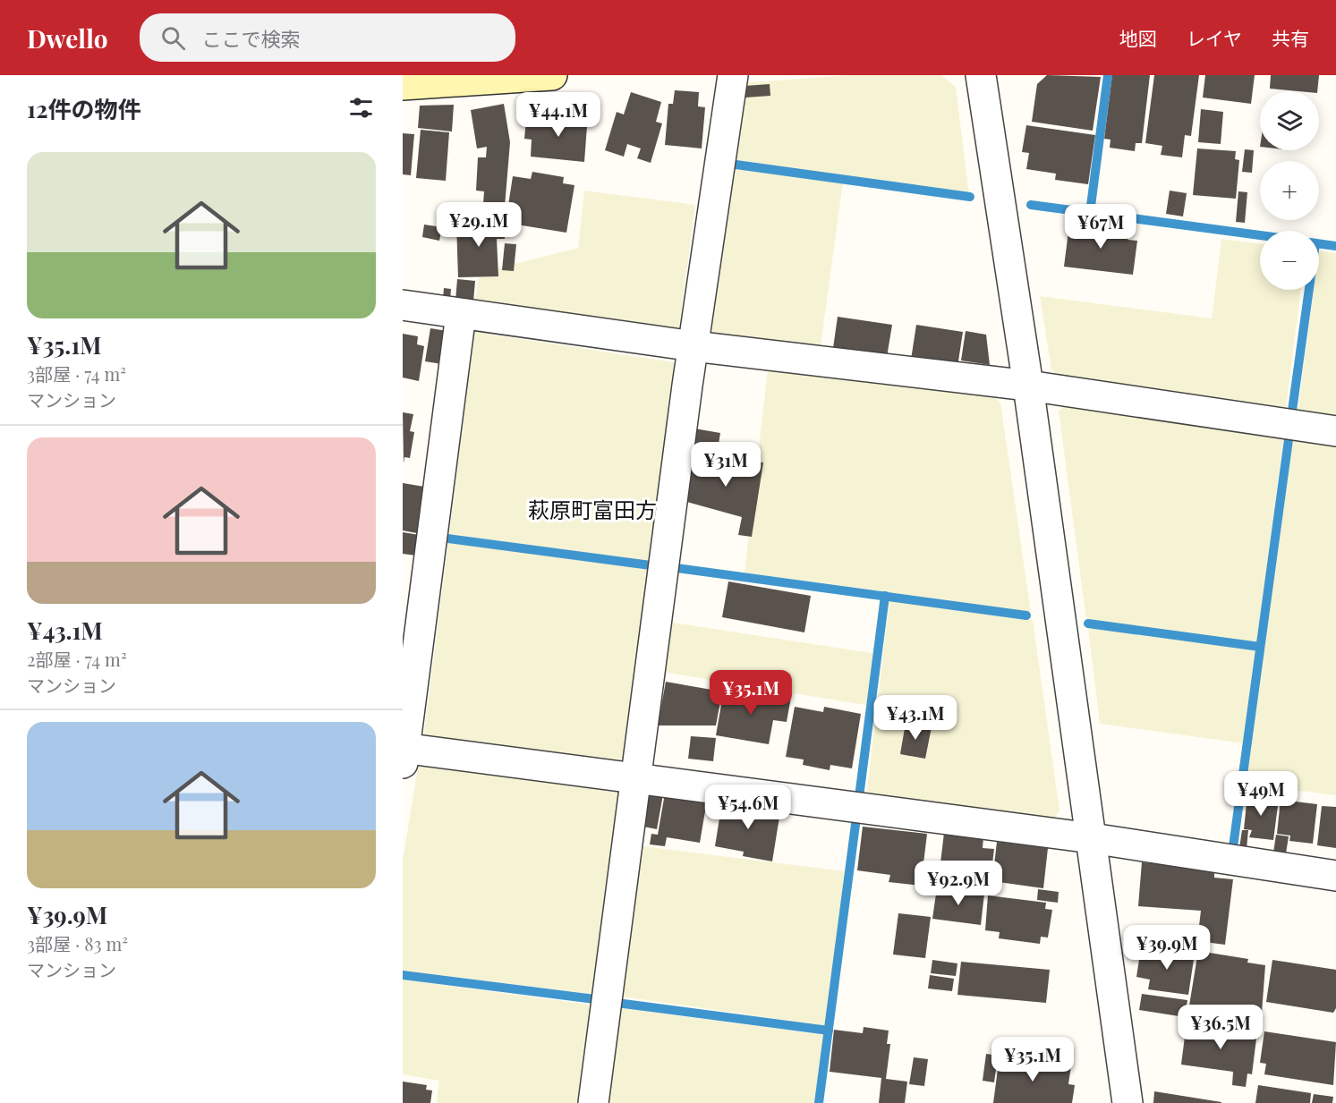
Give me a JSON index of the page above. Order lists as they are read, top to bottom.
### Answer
{
  "districts": ["萩原町富田方"],
  "page": {
    "header": "Dwello",
    "search": "ここで検索",
    "nav": ["地図", "レイヤ", "共有"],
    "heading": "12件の物件",
    "map_buttons": ["+", "−"],
    "price": [
      "¥44.1M",
      "¥29.1M",
      "¥67M",
      "¥31M",
      "¥35.1M",
      "¥43.1M",
      "¥49M",
      "¥54.6M",
      "¥92.9M",
      "¥39.9M",
      "¥36.5M",
      "¥35.1M"
    ],
    "list": [
      {
        "name": "¥35.1M",
        "note": "3部屋 · 74 m² · マンション"
      },
      {
        "name": "¥43.1M",
        "note": "2部屋 · 74 m² · マンション"
      },
      {
        "name": "¥39.9M",
        "note": "3部屋 · 83 m² · マンション"
      }
    ]
  }
}
